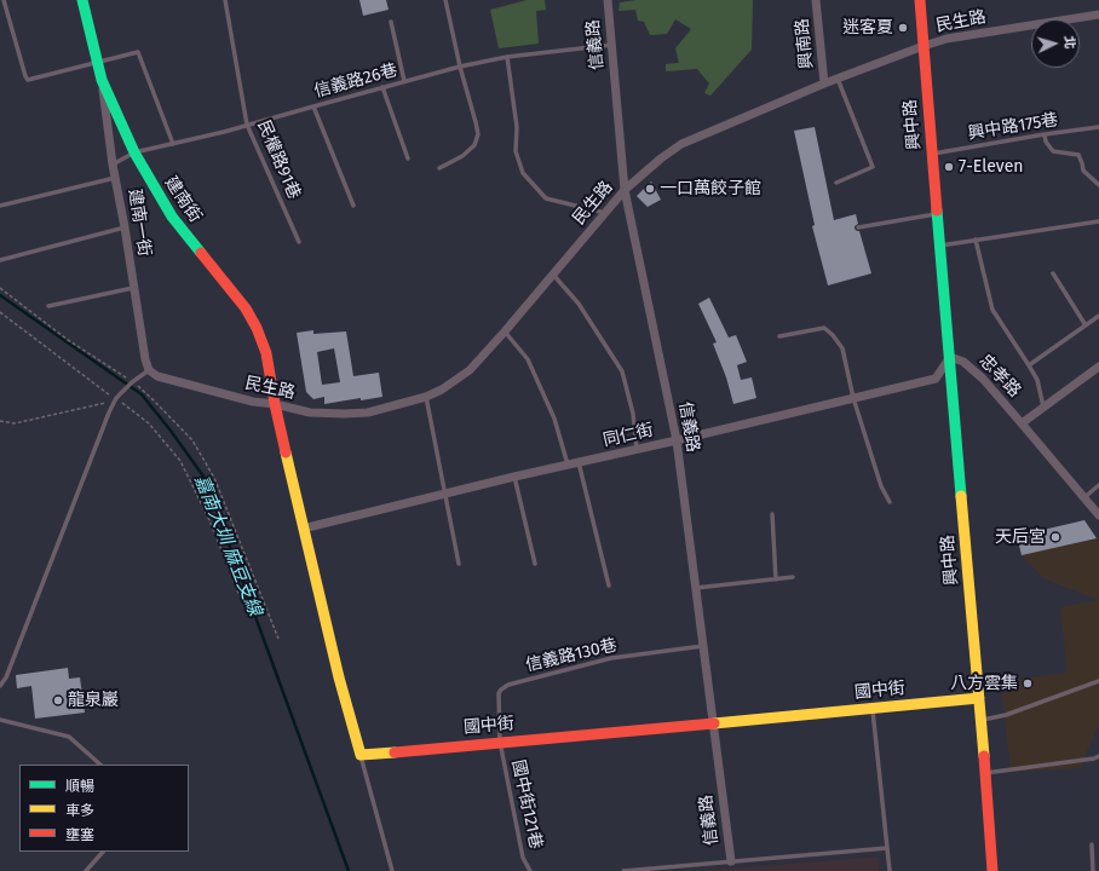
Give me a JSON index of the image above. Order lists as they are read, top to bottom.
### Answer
{
  "streets": {
    "street": [
      "民生路",
      "興南路",
      "信義路",
      "興中路",
      "建南街",
      "建南一街",
      "忠孝路",
      "同仁街",
      "國中街"
    ],
    "lane": [
      "信義路26巷",
      "興中路175巷",
      "民權路91巷",
      "信義路130巷",
      "國中街121巷"
    ]
  },
  "crossings": [
    ["民生路", "興南路"],
    ["民生路", "信義路"],
    ["民生路", "興中路"],
    ["民生路", "建南街"],
    ["民生路", "建南一街"],
    ["信義路", "信義路26巷"],
    ["信義路", "同仁街"],
    ["信義路", "信義路130巷"],
    ["信義路", "國中街"],
    ["信義路26巷", "民權路91巷"],
    ["信義路26巷", "建南街"],
    ["信義路26巷", "建南一街"],
    ["興中路", "興中路175巷"],
    ["興中路", "忠孝路"],
    ["興中路", "同仁街"],
    ["興中路", "國中街"],
    ["建南街", "建南一街"],
    ["忠孝路", "同仁街"],
    ["信義路130巷", "國中街"],
    ["信義路130巷", "國中街121巷"],
    ["國中街", "國中街121巷"]
  ],
  "water": ["嘉南大圳 麻豆支線"],
  "places": [
    "迷客夏",
    "7-Eleven",
    "一口萬餃子館",
    "天后宮",
    "八方雲集",
    "龍泉巖"
  ],
  "legend": ["順暢", "車多", "壅塞"],
  "north": "right"
}
